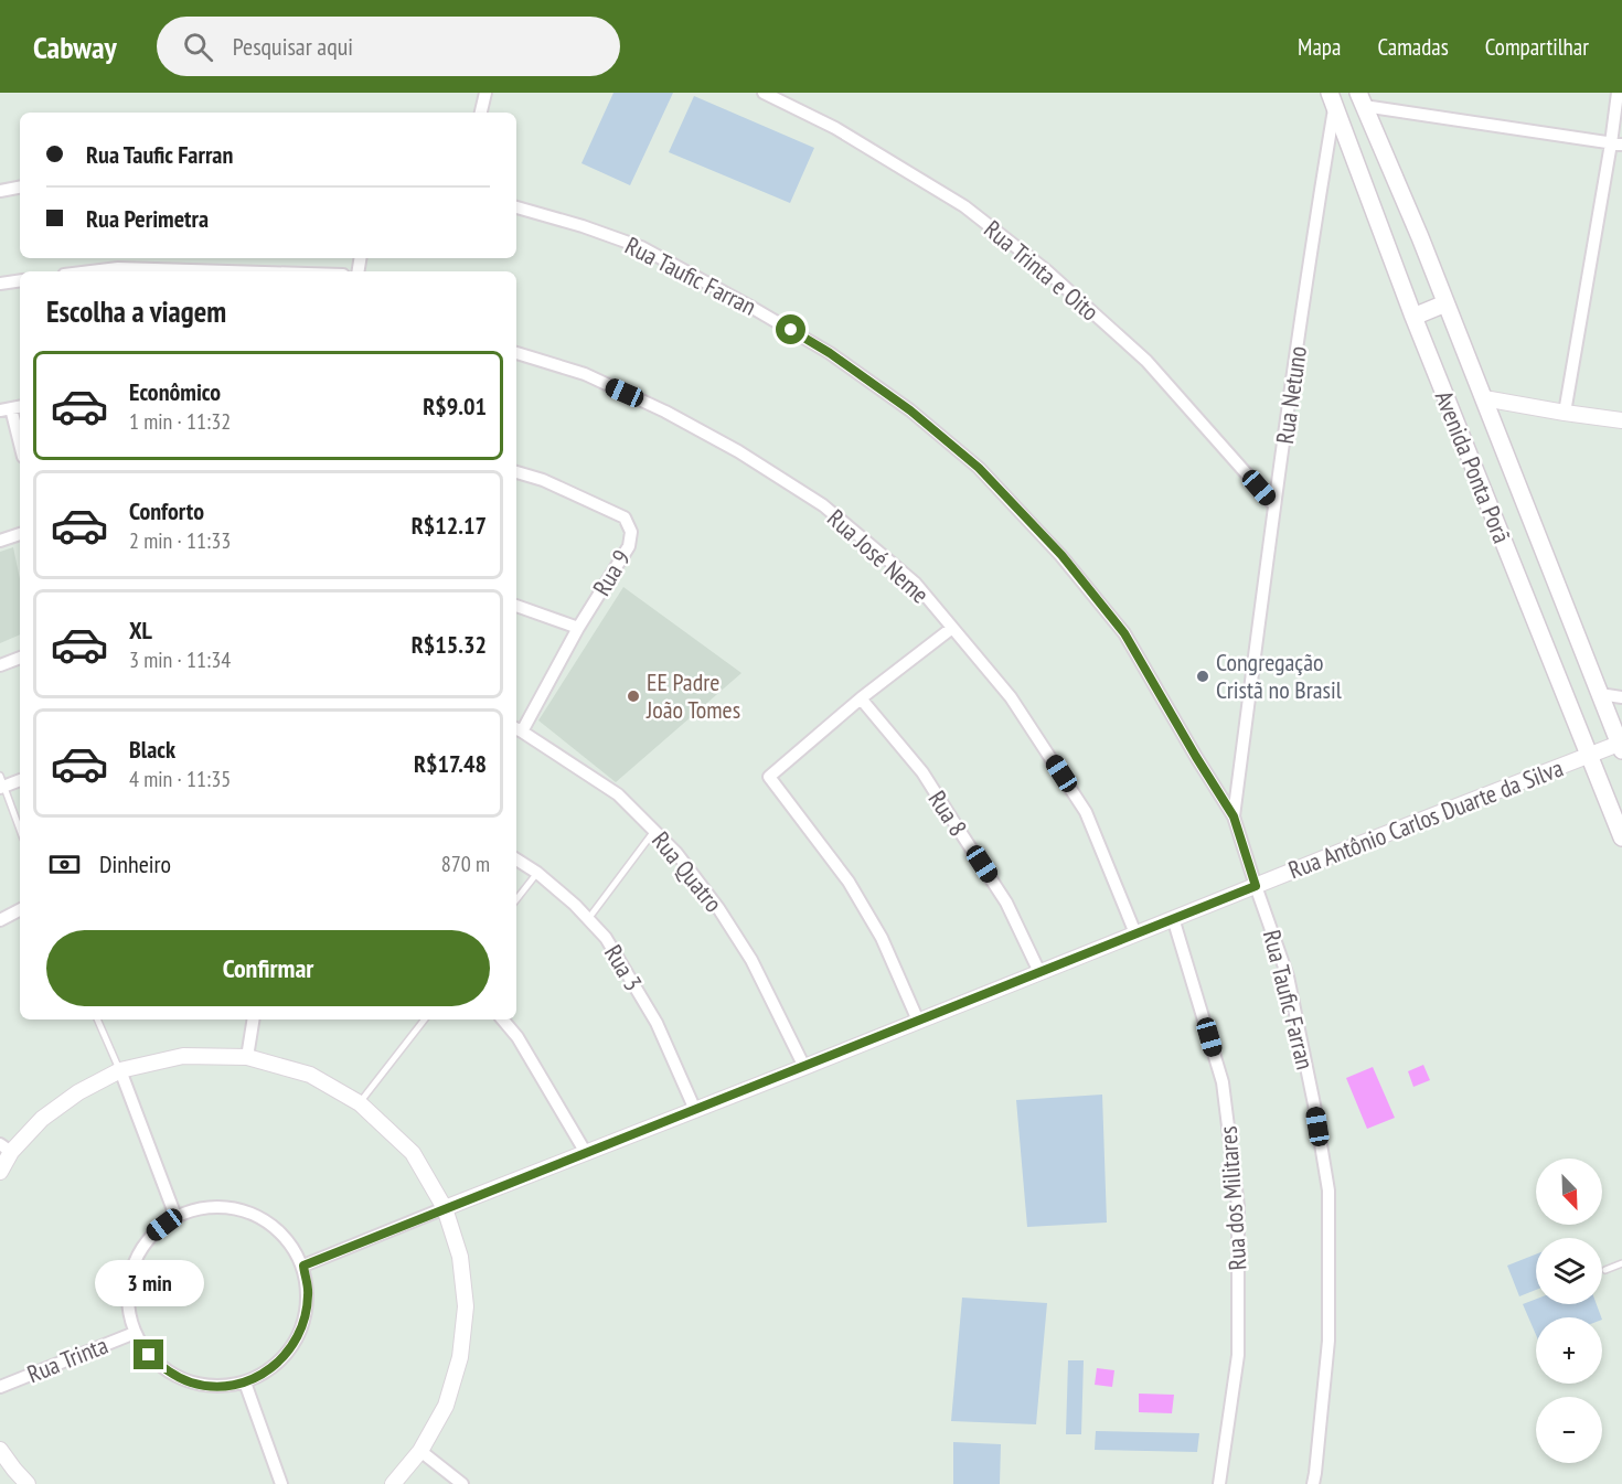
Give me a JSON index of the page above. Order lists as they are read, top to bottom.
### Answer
{
  "streets": {
    "main road": ["Avenida Ponta Porã"],
    "street": [
      "Rua Trinta e Oito",
      "Rua Taufic Farran",
      "Rua Netuno",
      "Rua José Neme",
      "Rua 9",
      "Rua 8",
      "Rua Antônio Carlos Duarte da Silva",
      "Rua Quatro",
      "Rua 3",
      "Rua dos Militares",
      "Rua Trinta"
    ]
  },
  "crossings": [
    ["Rua Trinta e Oito", "Rua Netuno"],
    ["Rua Taufic Farran", "Rua Netuno"],
    ["Rua Taufic Farran", "Rua Antônio Carlos Duarte da Silva"],
    ["Rua Netuno", "Avenida Ponta Porã"],
    ["Avenida Ponta Porã", "Rua Antônio Carlos Duarte da Silva"],
    ["Rua José Neme", "Rua Antônio Carlos Duarte da Silva"],
    ["Rua 9", "Rua Quatro"],
    ["Rua 8", "Rua Antônio Carlos Duarte da Silva"],
    ["Rua Antônio Carlos Duarte da Silva", "Rua Quatro"],
    ["Rua Antônio Carlos Duarte da Silva", "Rua 3"],
    ["Rua Antônio Carlos Duarte da Silva", "Rua dos Militares"],
    ["Rua Antônio Carlos Duarte da Silva", "Rua Trinta"]
  ],
  "places": ["Congregação Cristã no Brasil", "EE Padre João Tomes"],
  "north": "bottom right",
  "page": {
    "header": "Cabway",
    "search": "Pesquisar aqui",
    "nav": ["Mapa", "Camadas", "Compartilhar"],
    "banner": ["Rua Taufic Farran", "Rua Perimetra"],
    "heading": "Escolha a viagem",
    "list": [
      {
        "name": "Econômico",
        "note": "1 min · 11:32",
        "value": "R$9.01"
      },
      {
        "name": "Conforto",
        "note": "2 min · 11:33",
        "value": "R$12.17"
      },
      {
        "name": "XL",
        "note": "3 min · 11:34",
        "value": "R$15.32"
      },
      {
        "name": "Black",
        "note": "4 min · 11:35",
        "value": "R$17.48"
      }
    ],
    "pay": ["Dinheiro", "870 m"],
    "buttons": "Confirmar",
    "map_buttons": ["+", "−"],
    "bubble": "3 min"
  }
}
